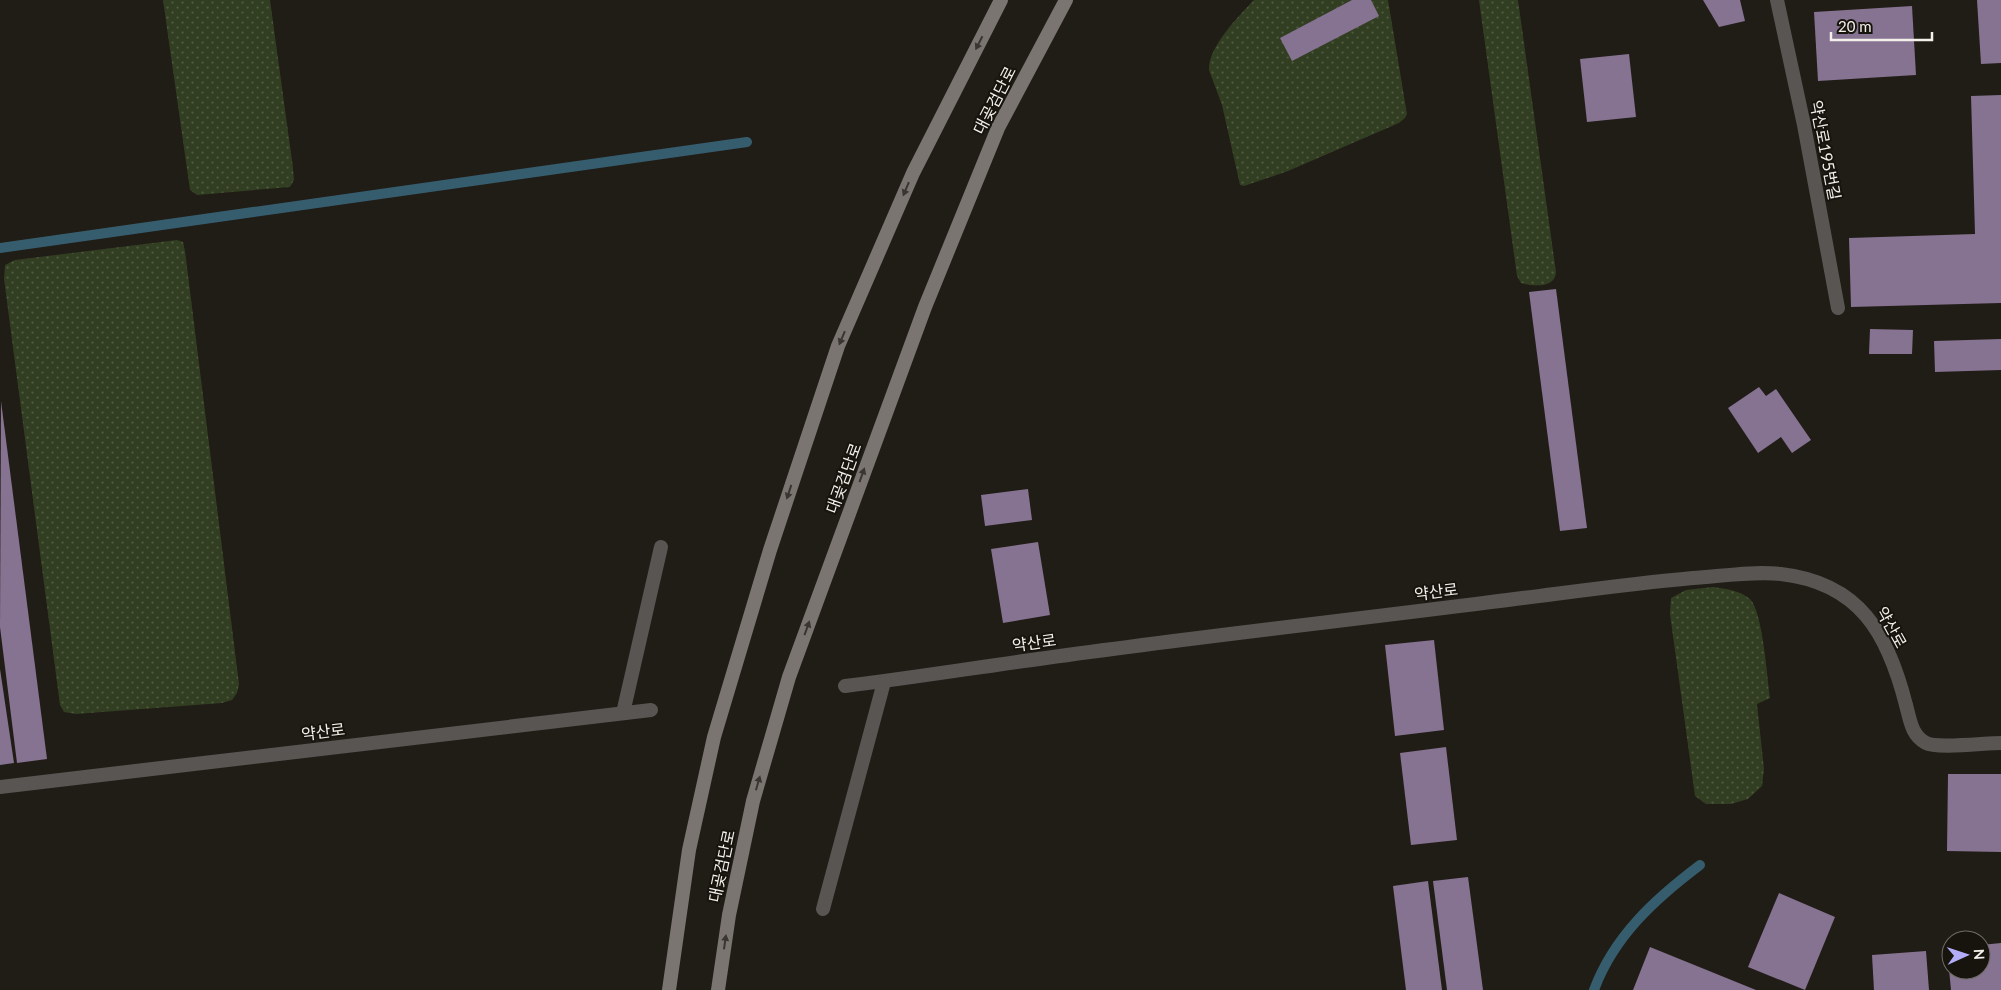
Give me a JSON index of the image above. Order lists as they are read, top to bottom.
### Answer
{
  "streets": {
    "main road": ["대곶검단로"],
    "lane": ["약산로195번길", "약산로"]
  },
  "scale_bar": "20 m",
  "north": "right"
}
